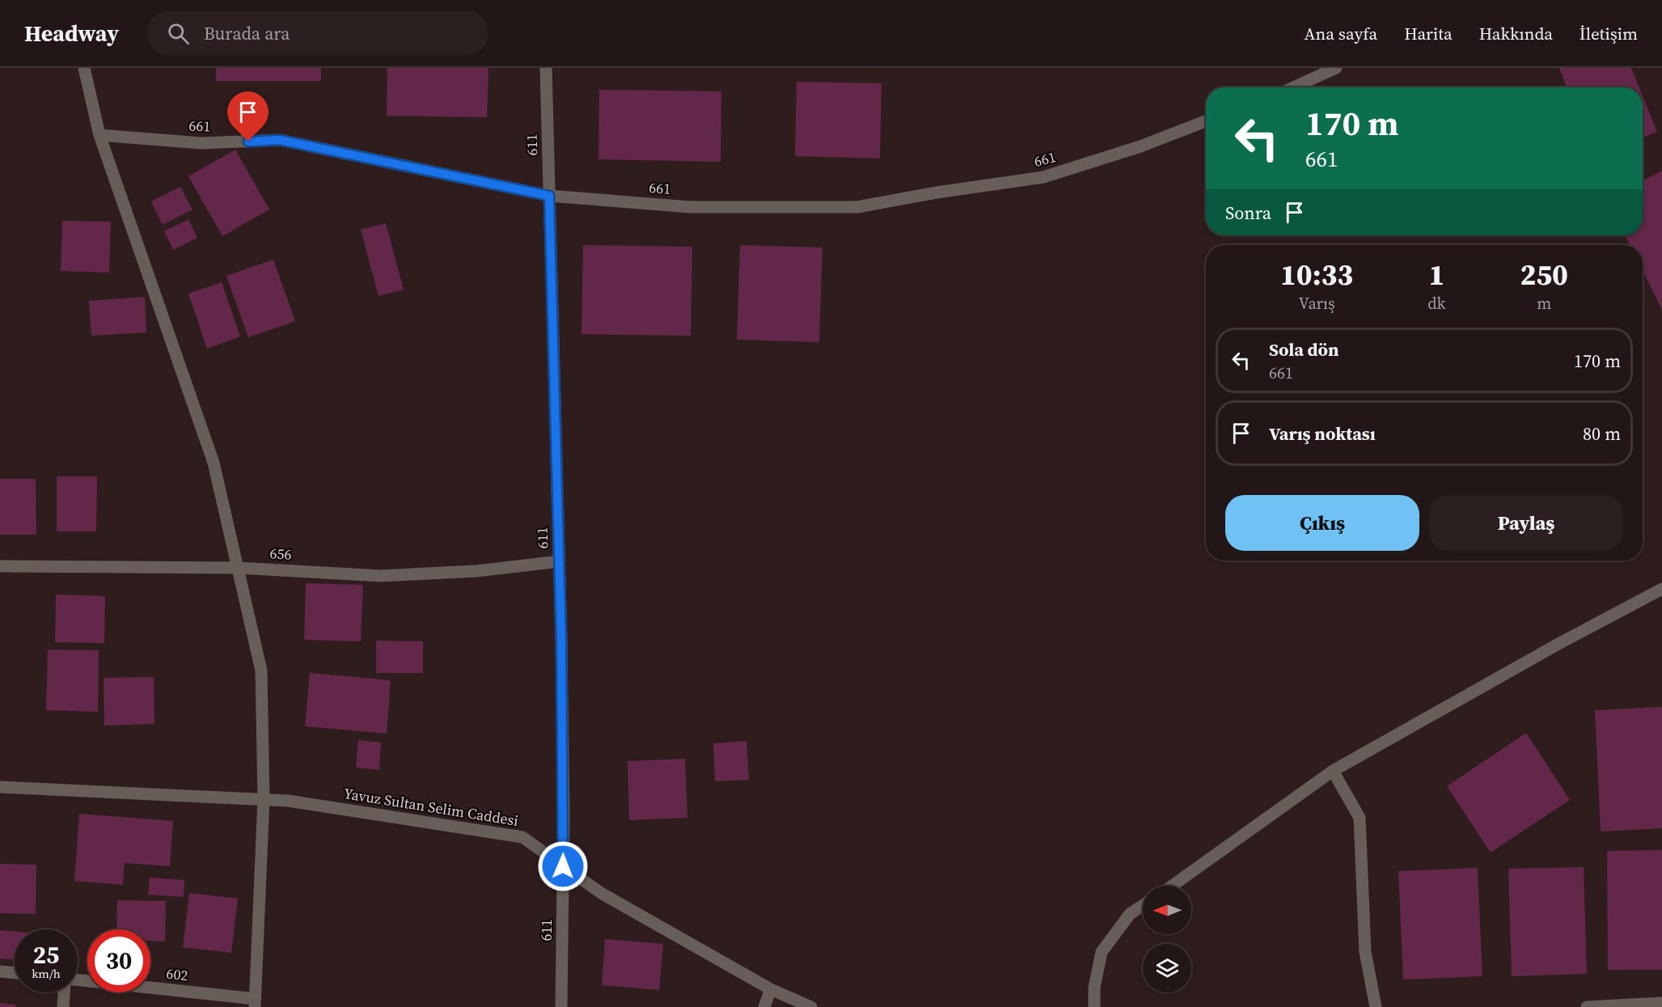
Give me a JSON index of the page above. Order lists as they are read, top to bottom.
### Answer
{
  "streets": {
    "street": [
      "661",
      "611",
      "656",
      "Yavuz Sultan Selim Caddesi",
      "602"
    ]
  },
  "crossings": [
    ["661", "611"],
    ["611", "656"],
    ["611", "Yavuz Sultan Selim Caddesi"]
  ],
  "north": "left",
  "page": {
    "header": "Headway",
    "search": "Burada ara",
    "nav": [
      "Ana sayfa",
      "Harita",
      "Hakkında",
      "İletişim"
    ],
    "turn": ["170 m", "661"],
    "then": "Sonra",
    "eta": [
      "10:33",
      "Varış",
      "1",
      "dk",
      "250",
      "m"
    ],
    "list": [
      {
        "name": "Sola dön",
        "note": "661",
        "value": "170 m"
      },
      {
        "name": "Varış noktası",
        "value": "80 m"
      }
    ],
    "buttons": ["Çıkış", "Paylaş"],
    "speed": "25 km/h",
    "limit": "30"
  }
}
